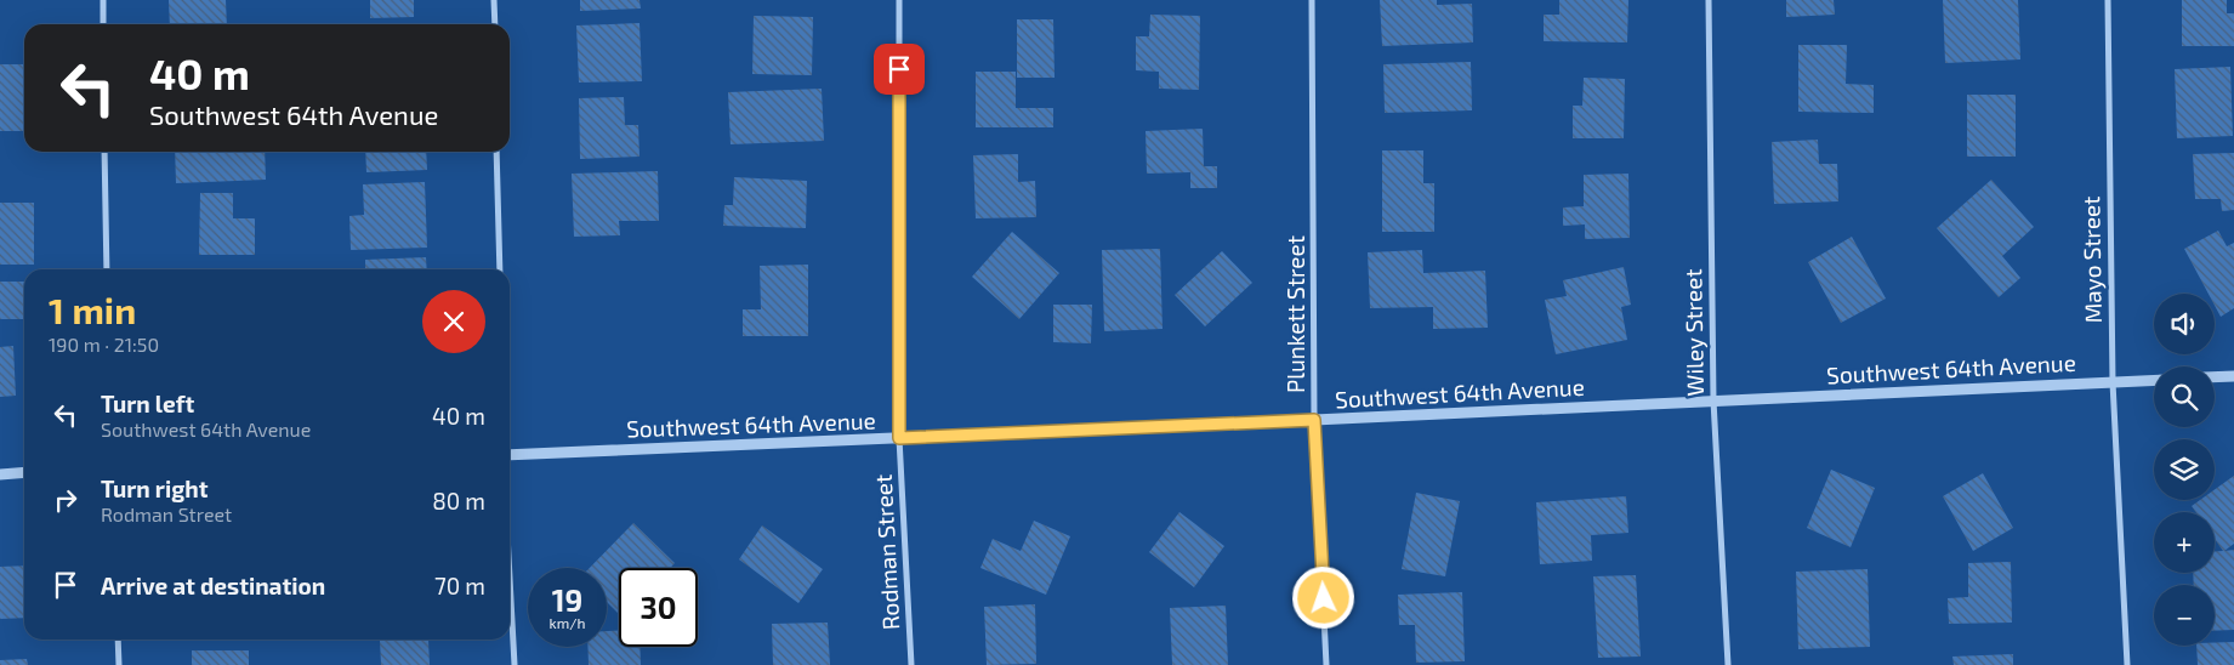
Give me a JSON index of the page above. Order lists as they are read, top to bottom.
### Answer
{
  "streets": {
    "street": [
      "Mayo Street",
      "Plunkett Street",
      "Wiley Street",
      "Southwest 64th Avenue",
      "Rodman Street"
    ]
  },
  "crossings": [
    ["Mayo Street", "Southwest 64th Avenue"],
    ["Plunkett Street", "Southwest 64th Avenue"],
    ["Wiley Street", "Southwest 64th Avenue"],
    ["Southwest 64th Avenue", "Rodman Street"]
  ],
  "page": {
    "turn": ["40 m", "Southwest 64th Avenue"],
    "heading": ["1 min", "190 m · 21:50"],
    "map_buttons": ["+", "−"],
    "list": [
      {
        "name": "Turn left",
        "note": "Southwest 64th Avenue",
        "value": "40 m"
      },
      {
        "name": "Turn right",
        "note": "Rodman Street",
        "value": "80 m"
      },
      {
        "name": "Arrive at destination",
        "value": "70 m"
      }
    ],
    "speed": "19 km/h",
    "limit": "30"
  }
}
